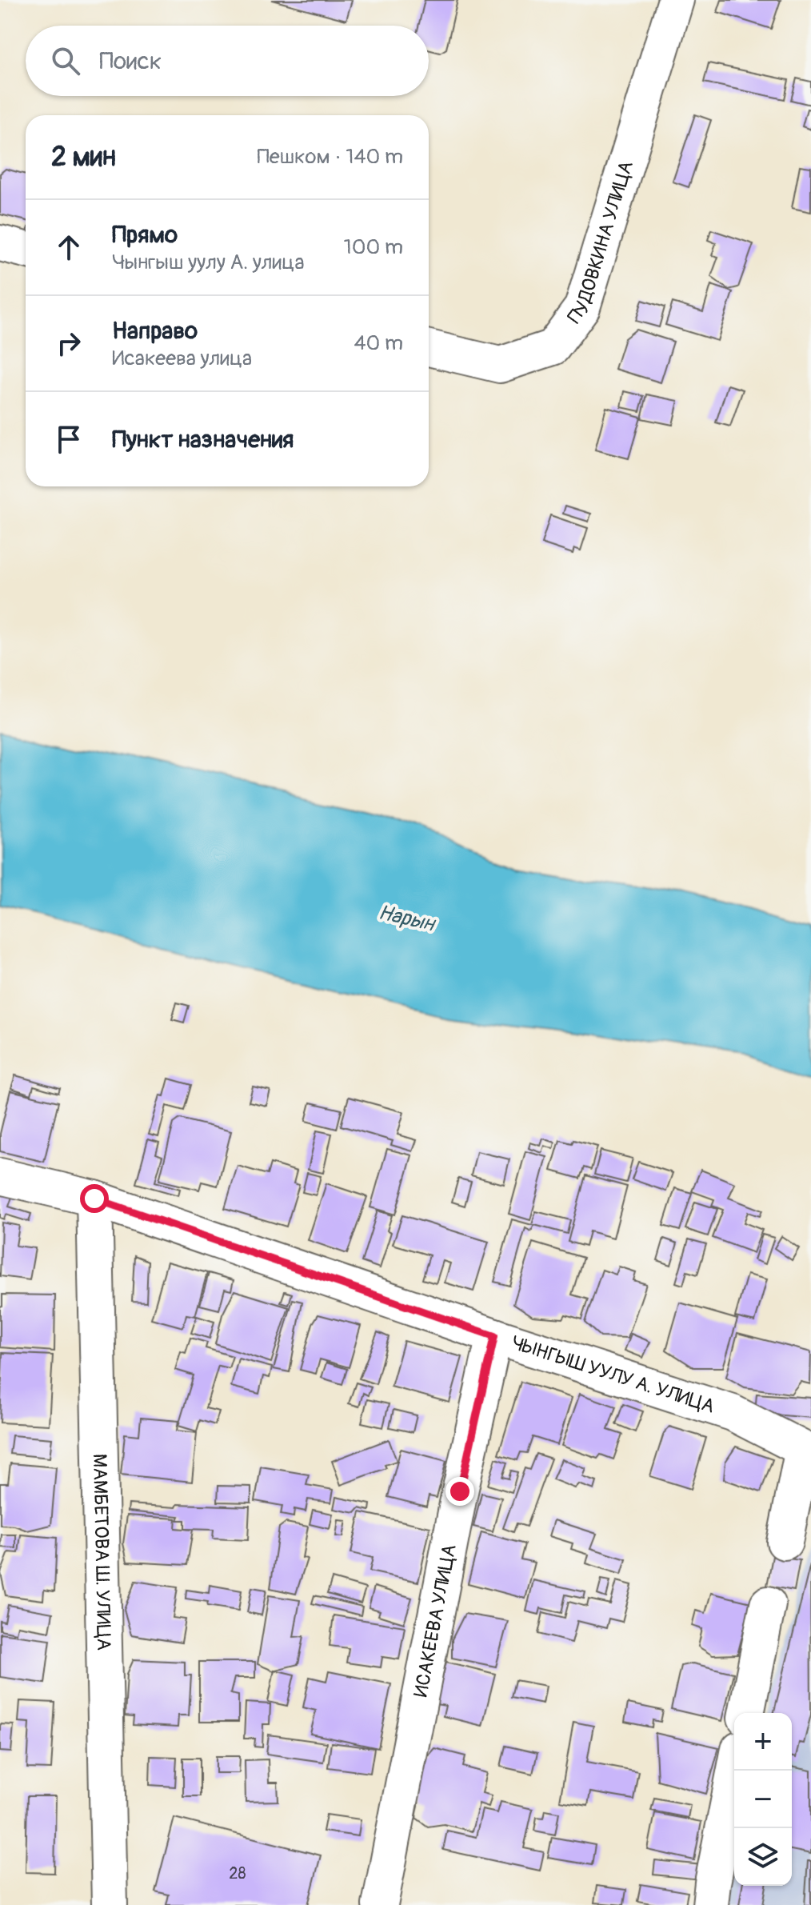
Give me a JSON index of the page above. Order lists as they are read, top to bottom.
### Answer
{
  "streets": {
    "street": [
      "ПУДОВКИНА УЛИЦА",
      "ЧЫНГЫШ УУЛУ А. УЛИЦА",
      "МАМБЕТОВА Ш. УЛИЦА",
      "ИСАКЕЕВА УЛИЦА"
    ]
  },
  "crossings": [
    ["ЧЫНГЫШ УУЛУ А. УЛИЦА", "МАМБЕТОВА Ш. УЛИЦА"],
    ["ЧЫНГЫШ УУЛУ А. УЛИЦА", "ИСАКЕЕВА УЛИЦА"]
  ],
  "water": ["Нарын"],
  "house_numbers": ["28"],
  "page": {
    "search": "Поиск",
    "heading": ["2 мин", "Пешком · 140 m"],
    "list": [
      ["Прямо", "Чынгыш уулу А. улица", "100 m"],
      ["Направо", "Исакеева улица", "40 m"],
      "Пункт назначения"
    ],
    "map_buttons": ["+", "−"]
  }
}
